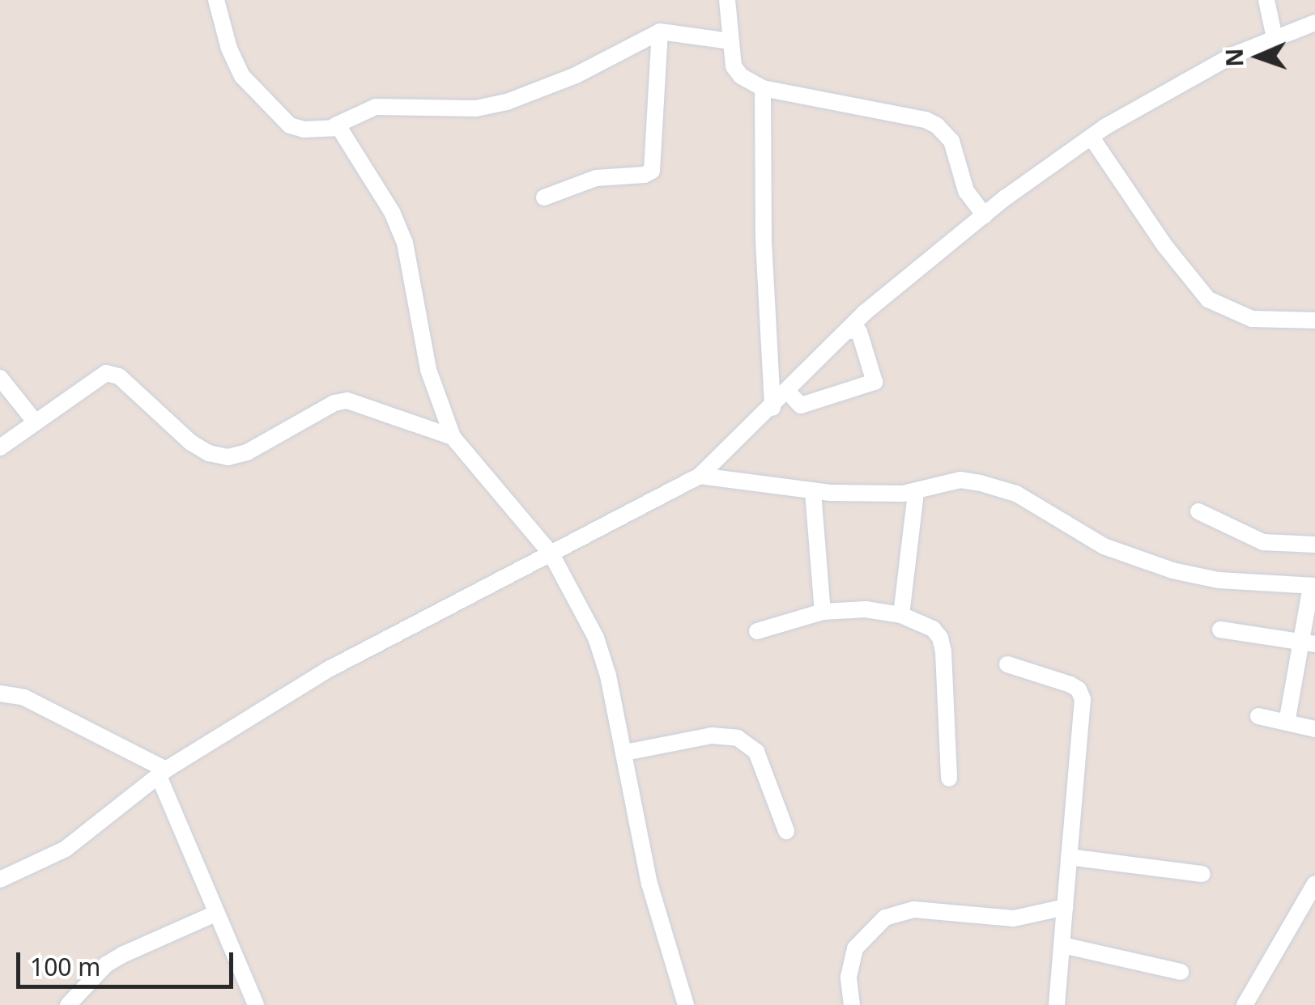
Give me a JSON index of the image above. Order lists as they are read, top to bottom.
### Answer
{
  "scale_bar": "100 m",
  "north": "left"
}
